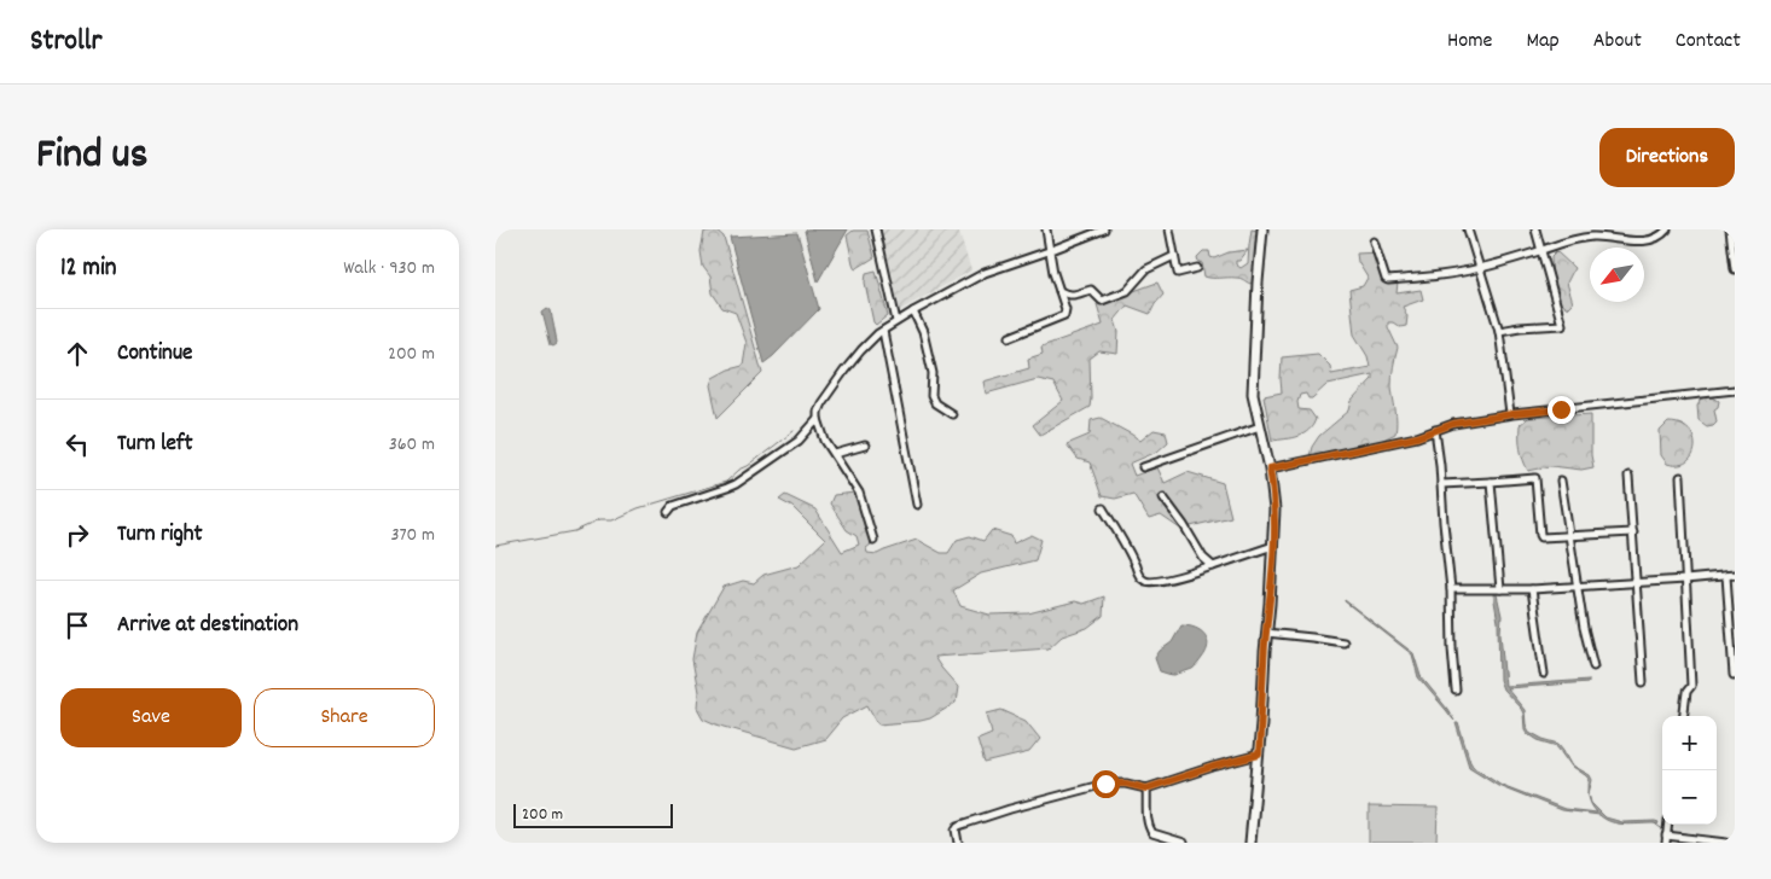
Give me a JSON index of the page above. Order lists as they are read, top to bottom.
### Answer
{
  "scale_bar": "200 m",
  "north": "bottom left",
  "page": {
    "header": "Strollr",
    "nav": [
      "Home",
      "Map",
      "About",
      "Contact"
    ],
    "title": "Find us",
    "buttons": [
      "Directions",
      ["Save", "Share"]
    ],
    "heading": ["12 min", "Walk · 930 m"],
    "list": [
      ["Continue", "200 m"],
      ["Turn left", "360 m"],
      ["Turn right", "370 m"],
      "Arrive at destination"
    ],
    "map_buttons": ["+", "−"],
    "scale": "200 m"
  }
}
